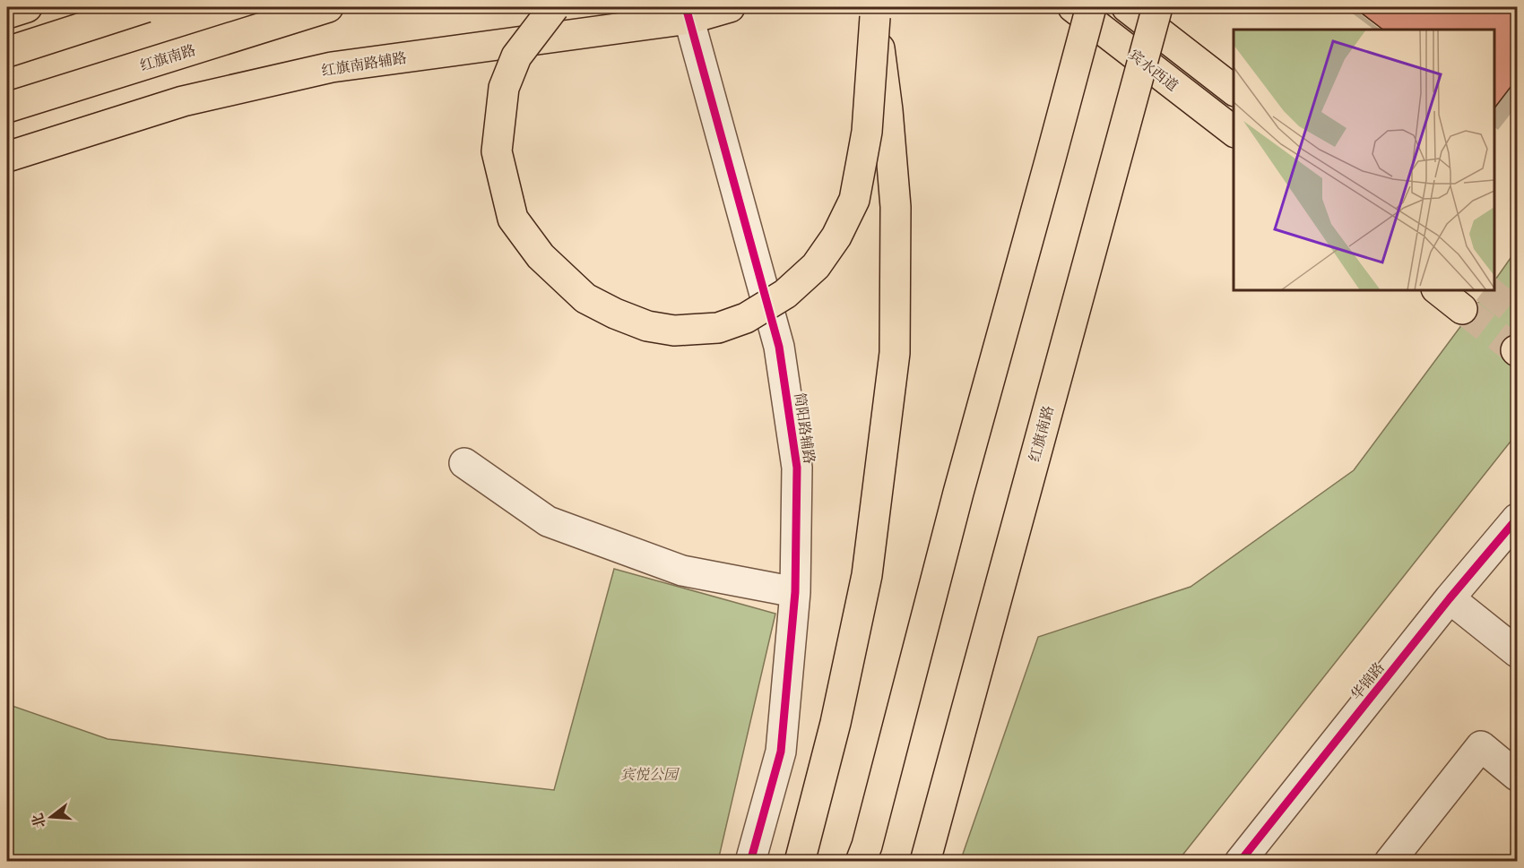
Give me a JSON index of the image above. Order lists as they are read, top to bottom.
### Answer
{
  "streets": {
    "main road": ["红旗南路", "红旗南路辅路", "宾水西道"],
    "street": ["简阳路辅路", "华锦路"]
  },
  "crossings": [
    ["红旗南路辅路", "简阳路辅路"]
  ],
  "parks": ["宾悦公园"],
  "north": "left"
}
